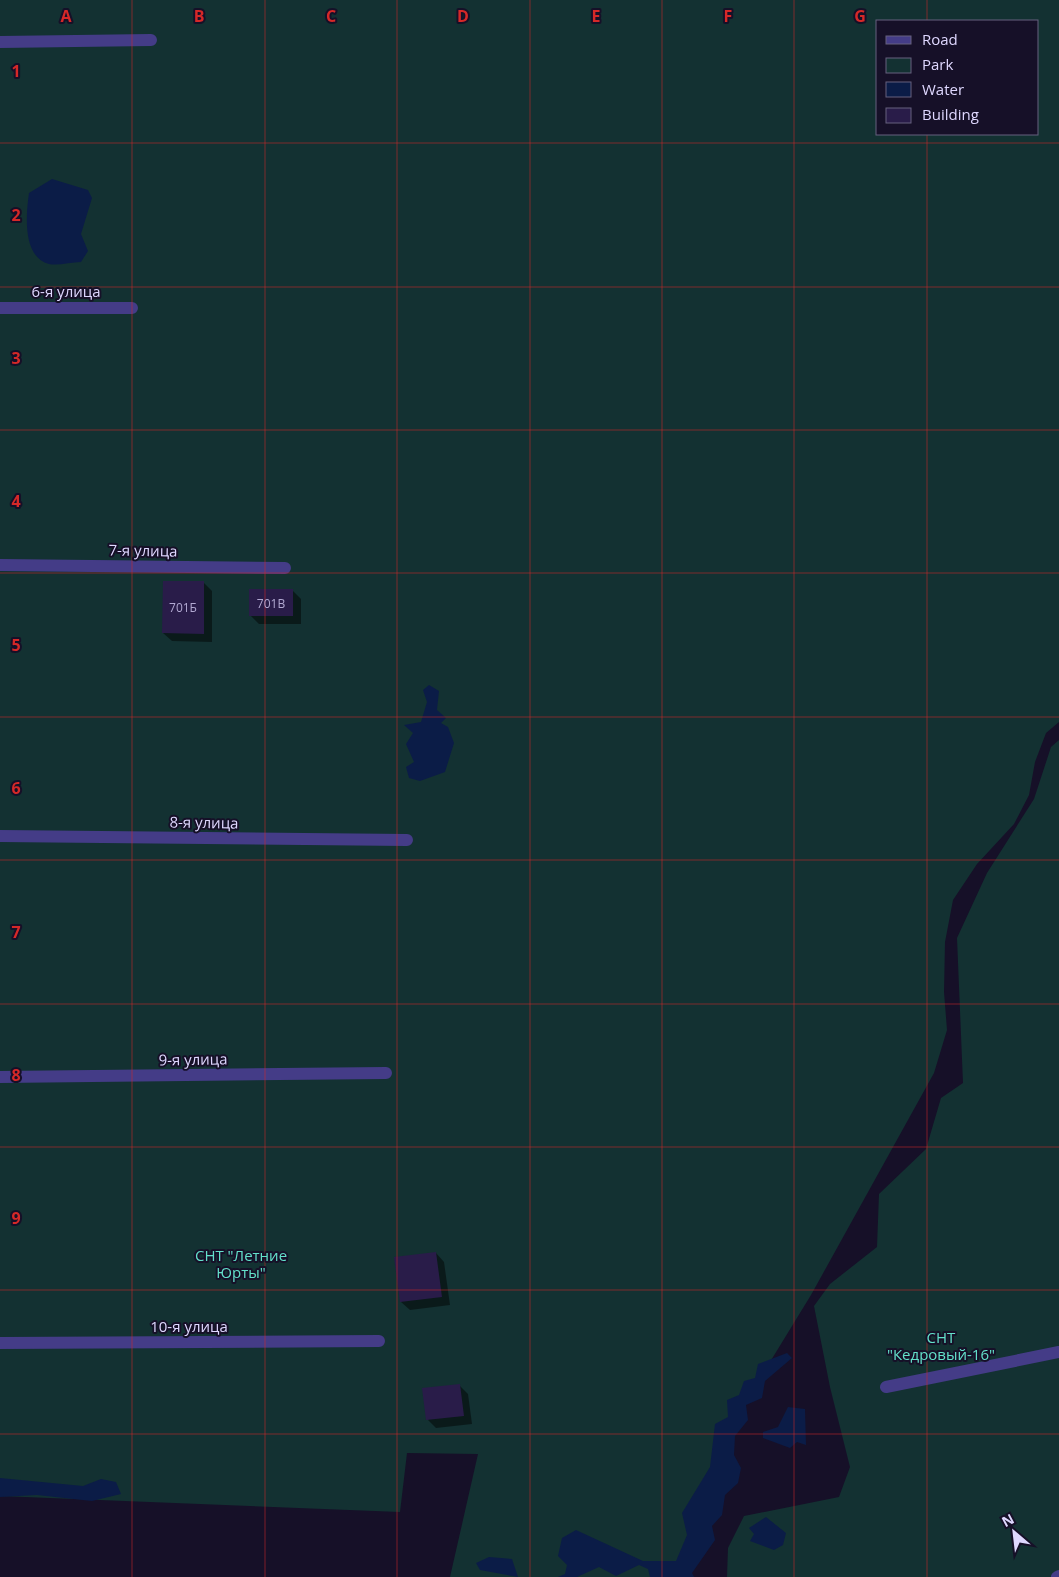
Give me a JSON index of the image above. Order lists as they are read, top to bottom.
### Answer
{
  "streets": {
    "street": [
      "6-я улица",
      "7-я улица",
      "8-я улица",
      "9-я улица",
      "10-я улица"
    ]
  },
  "parks": ["СНТ \"Летние Юрты\"", "СНТ \"Кедровый-16\""],
  "house_numbers": ["701В", "701Б"],
  "legend": [
    "Road",
    "Park",
    "Water",
    "Building"
  ],
  "north": "top left",
  "grid": {
    "columns": [
      "A",
      "B",
      "C",
      "D",
      "E",
      "F",
      "G"
    ],
    "rows": [
      "1",
      "2",
      "3",
      "4",
      "5",
      "6",
      "7",
      "8",
      "9"
    ]
  }
}
